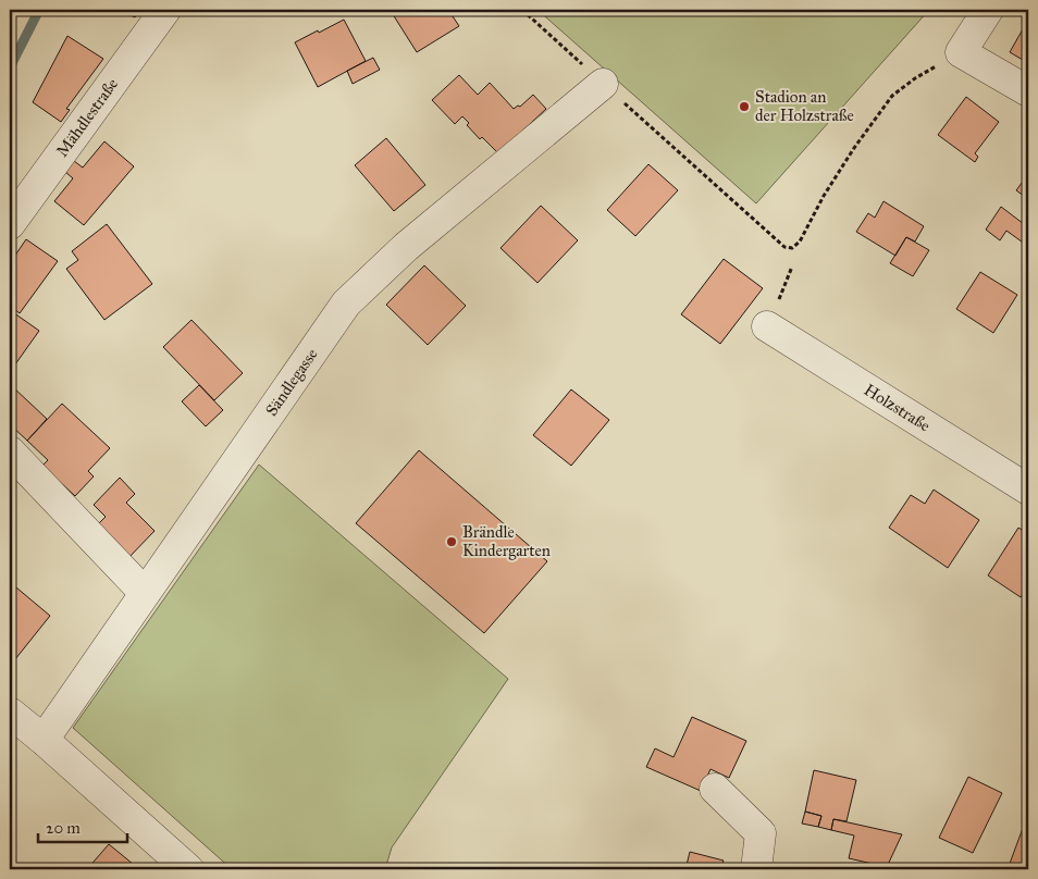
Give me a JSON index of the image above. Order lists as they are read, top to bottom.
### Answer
{
  "streets": {
    "street": ["Mähdlestraße", "Sändlegasse", "Holzstraße"]
  },
  "places": ["Stadion an der Holzstraße", "Brändle Kindergarten"],
  "scale_bar": "20 m"
}
